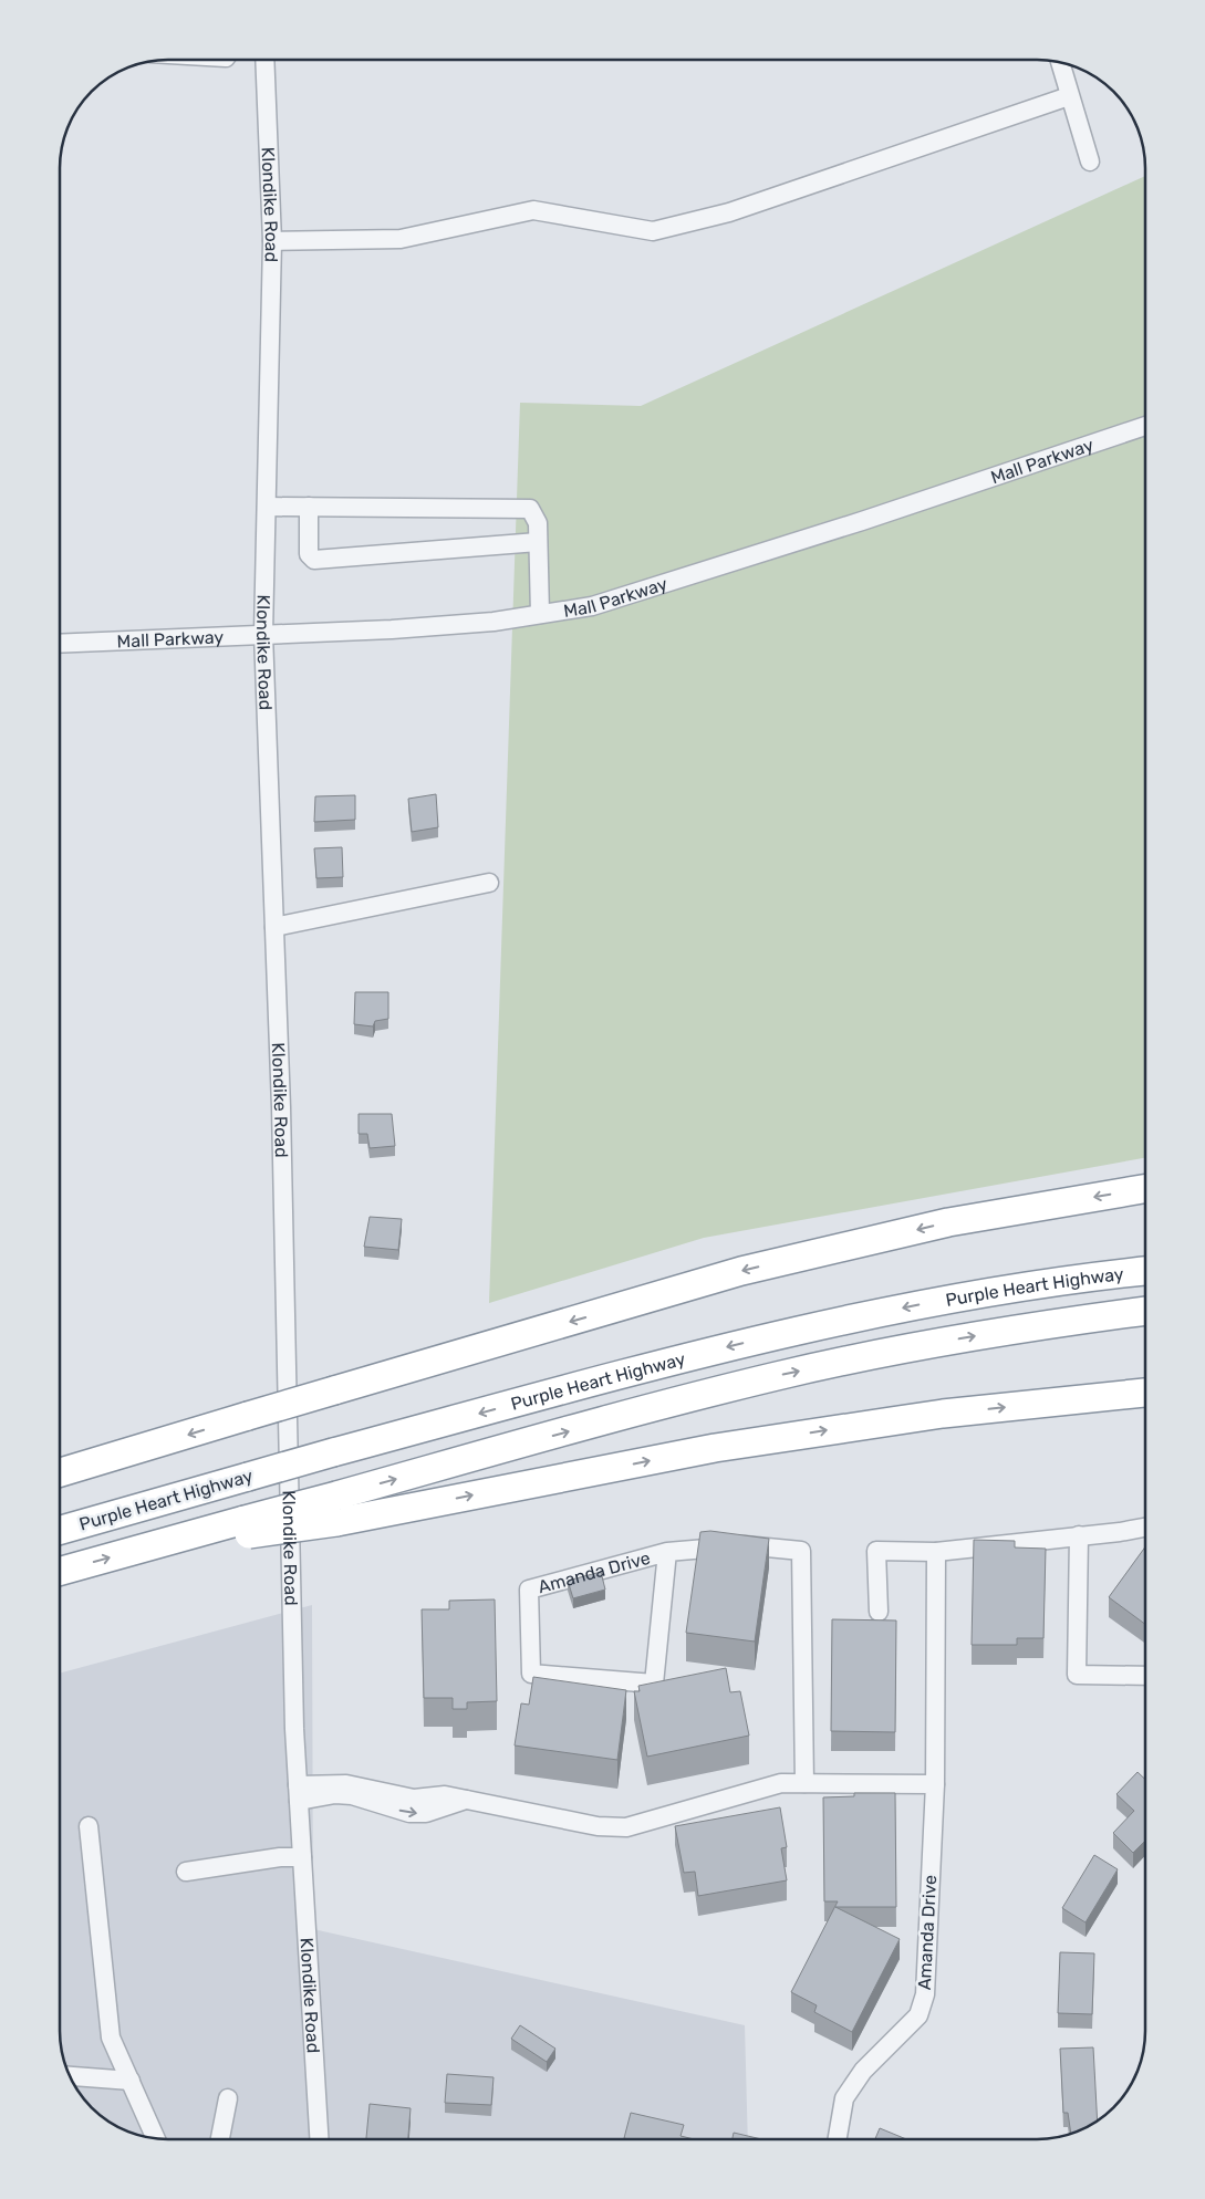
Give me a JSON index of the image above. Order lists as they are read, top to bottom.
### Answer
{
  "streets": {
    "highway": ["Purple Heart Highway"],
    "street": ["Klondike Road", "Mall Parkway", "Amanda Drive"]
  },
  "crossings": [
    ["Klondike Road", "Mall Parkway"]
  ]
}
